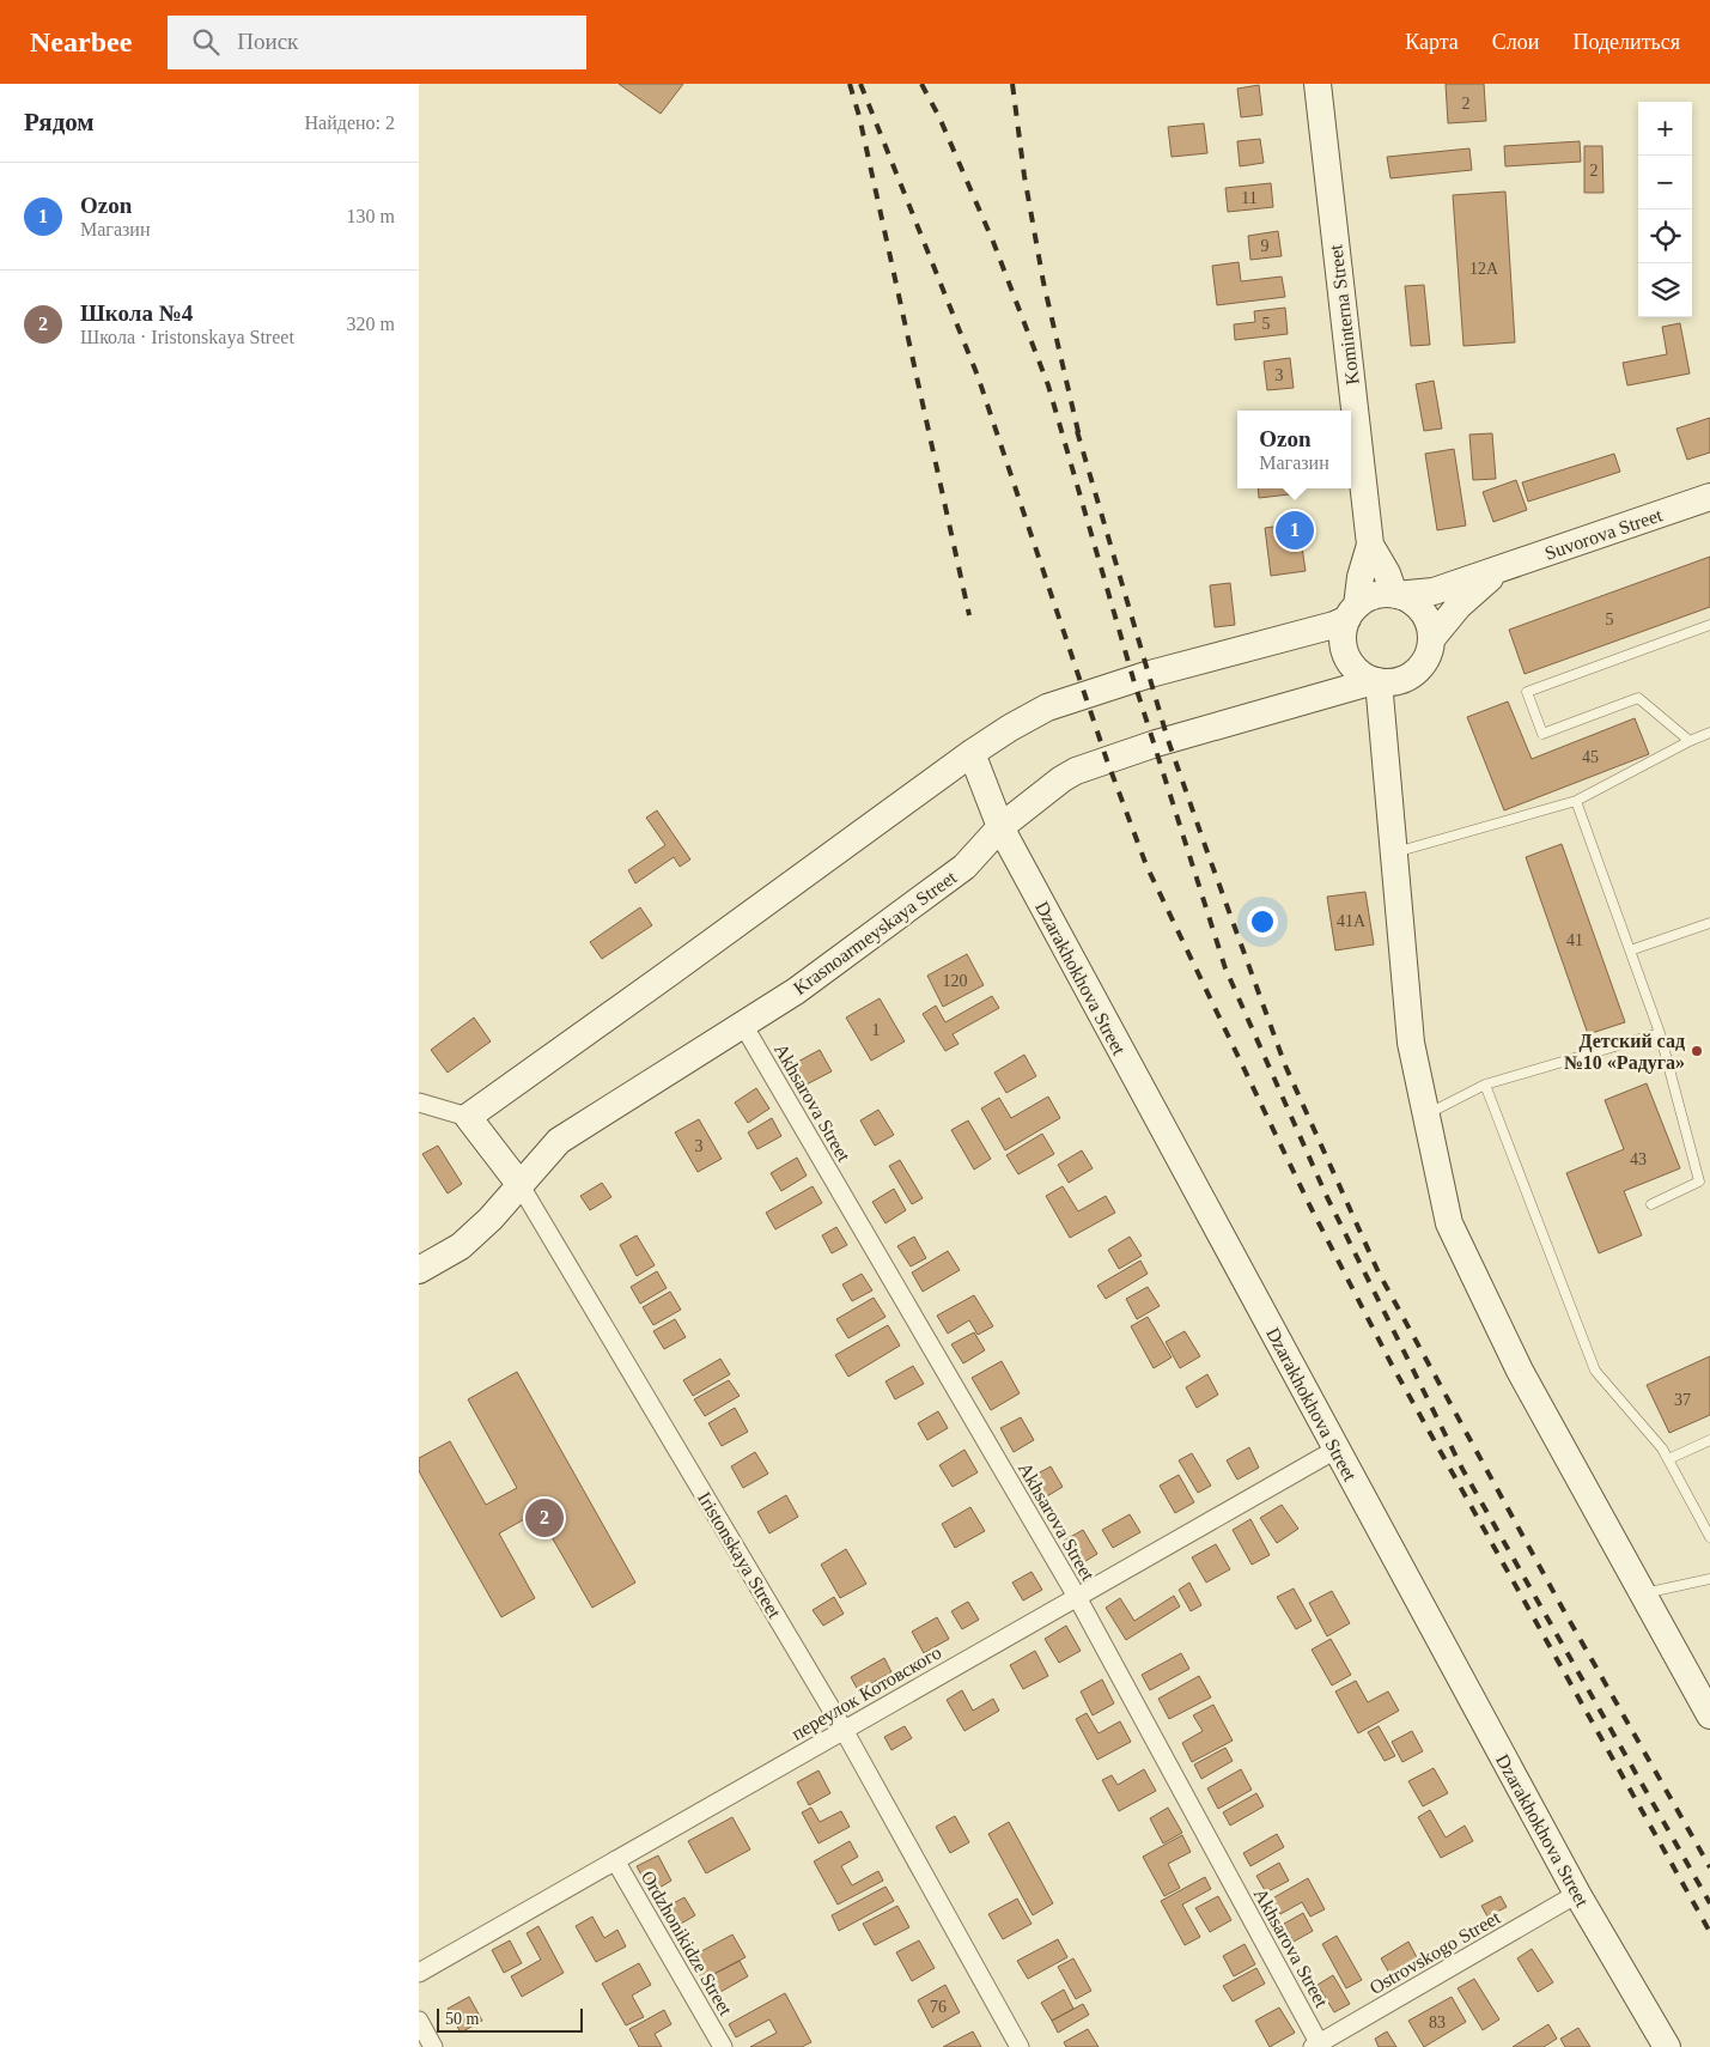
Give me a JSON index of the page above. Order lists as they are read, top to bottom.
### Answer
{
  "streets": {
    "street": [
      "Kominterna Street",
      "Suvorova Street",
      "Krasnoarmeyskaya Street",
      "Dzarakhokhova Street",
      "Akhsarova Street",
      "Iristonskaya Street",
      "переулок Котовского",
      "Ordzhonikidze Street",
      "Ostrovskogo Street"
    ]
  },
  "crossings": [
    ["Kominterna Street", "Suvorova Street"],
    ["Kominterna Street", "Krasnoarmeyskaya Street"],
    ["Suvorova Street", "Krasnoarmeyskaya Street"],
    ["Krasnoarmeyskaya Street", "Dzarakhokhova Street"],
    ["Krasnoarmeyskaya Street", "Akhsarova Street"],
    ["Krasnoarmeyskaya Street", "Iristonskaya Street"],
    ["Dzarakhokhova Street", "переулок Котовского"],
    ["Dzarakhokhova Street", "Ostrovskogo Street"],
    ["Akhsarova Street", "переулок Котовского"],
    ["Akhsarova Street", "Ostrovskogo Street"],
    ["Iristonskaya Street", "переулок Котовского"],
    ["переулок Котовского", "Ordzhonikidze Street"]
  ],
  "places": ["Детский сад №10 «Радуга»"],
  "house_numbers": [
    "2",
    "2",
    "11",
    "9",
    "12А",
    "5",
    "3",
    "5",
    "45",
    "41А",
    "41",
    "120",
    "1",
    "3",
    "43",
    "37",
    "76",
    "83"
  ],
  "scale_bar": "50 m",
  "page": {
    "header": "Nearbee",
    "search": "Поиск",
    "nav": ["Карта", "Слои", "Поделиться"],
    "heading": ["Рядом", "Найдено: 2"],
    "map_buttons": ["+", "−"],
    "list": [
      {
        "mark": "1",
        "name": "Ozon",
        "note": "Магазин",
        "value": "130 m"
      },
      {
        "mark": "2",
        "name": "Школа №4",
        "note": "Школа · Iristonskaya Street",
        "value": "320 m"
      }
    ],
    "popup": ["Ozon", "Магазин"],
    "pins": ["1", "2"],
    "scale": "50 m"
  }
}
